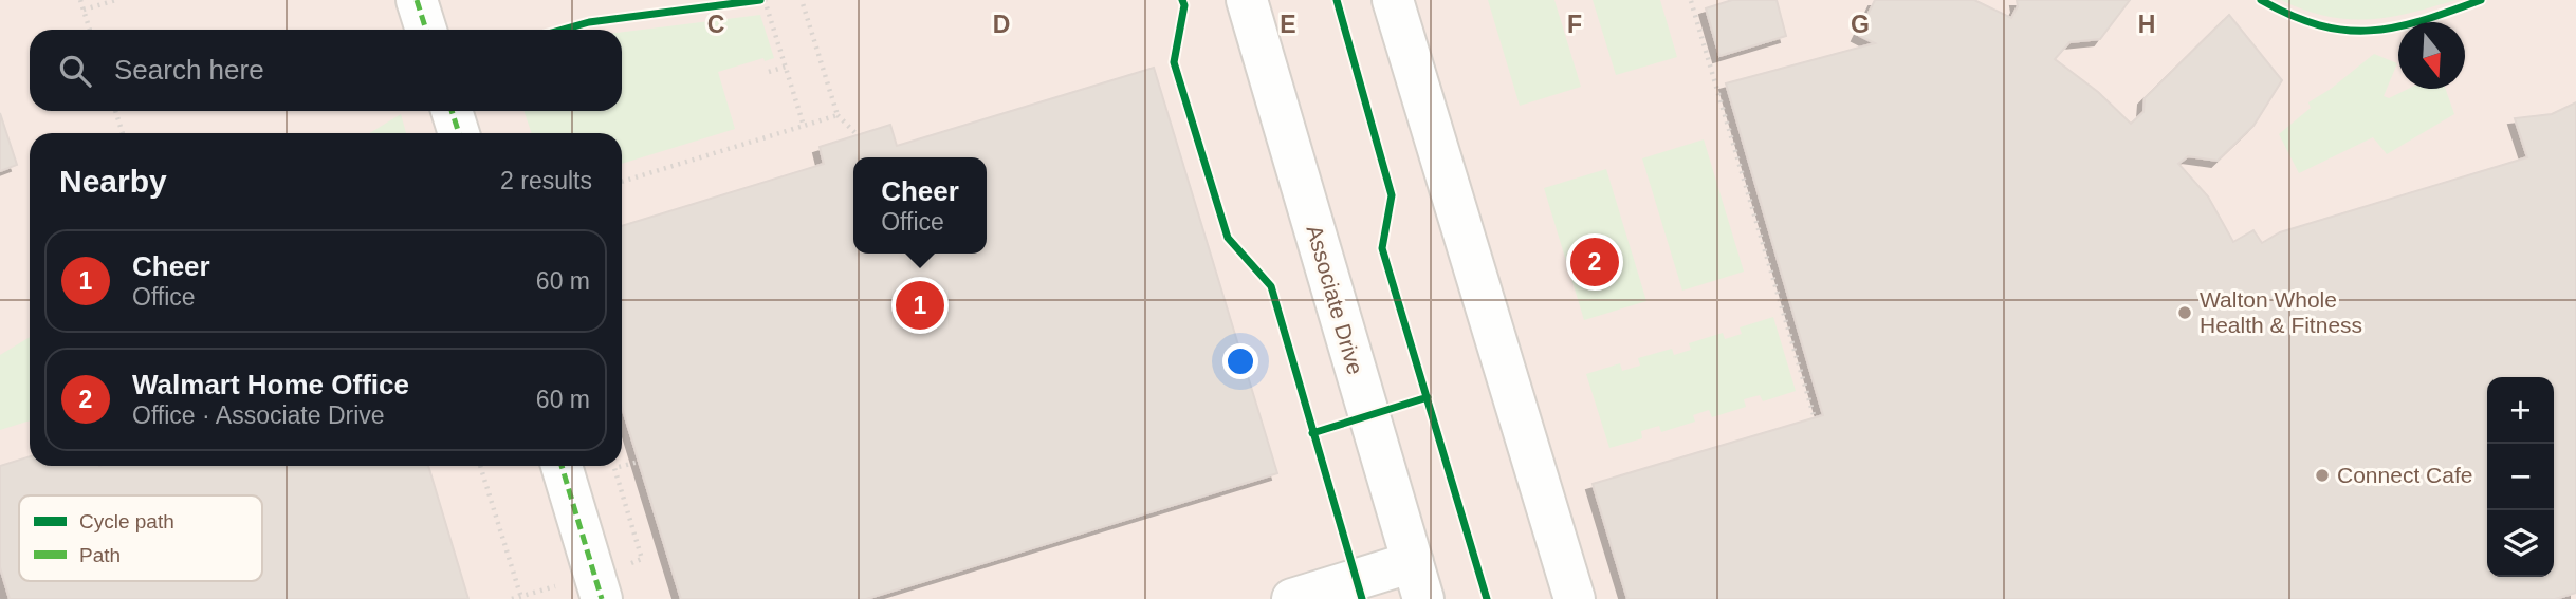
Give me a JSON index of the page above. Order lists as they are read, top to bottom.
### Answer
{
  "streets": {
    "street": ["Associate Drive"]
  },
  "places": ["Walton Whole Health & Fitness", "Connect Cafe"],
  "legend": ["Cycle path", "Path"],
  "north": "bottom",
  "page": {
    "search": "Search here",
    "heading": ["Nearby", "2 results"],
    "popup": ["Cheer", "Office"],
    "list": [
      {
        "mark": "1",
        "name": "Cheer",
        "note": "Office",
        "value": "60 m"
      },
      {
        "mark": "2",
        "name": "Walmart Home Office",
        "note": "Office · Associate Drive",
        "value": "60 m"
      }
    ],
    "pins": ["2", "1"],
    "map_buttons": ["+", "−"]
  },
  "grid": {
    "columns": [
      "C",
      "D",
      "E",
      "F",
      "G",
      "H"
    ]
  }
}
